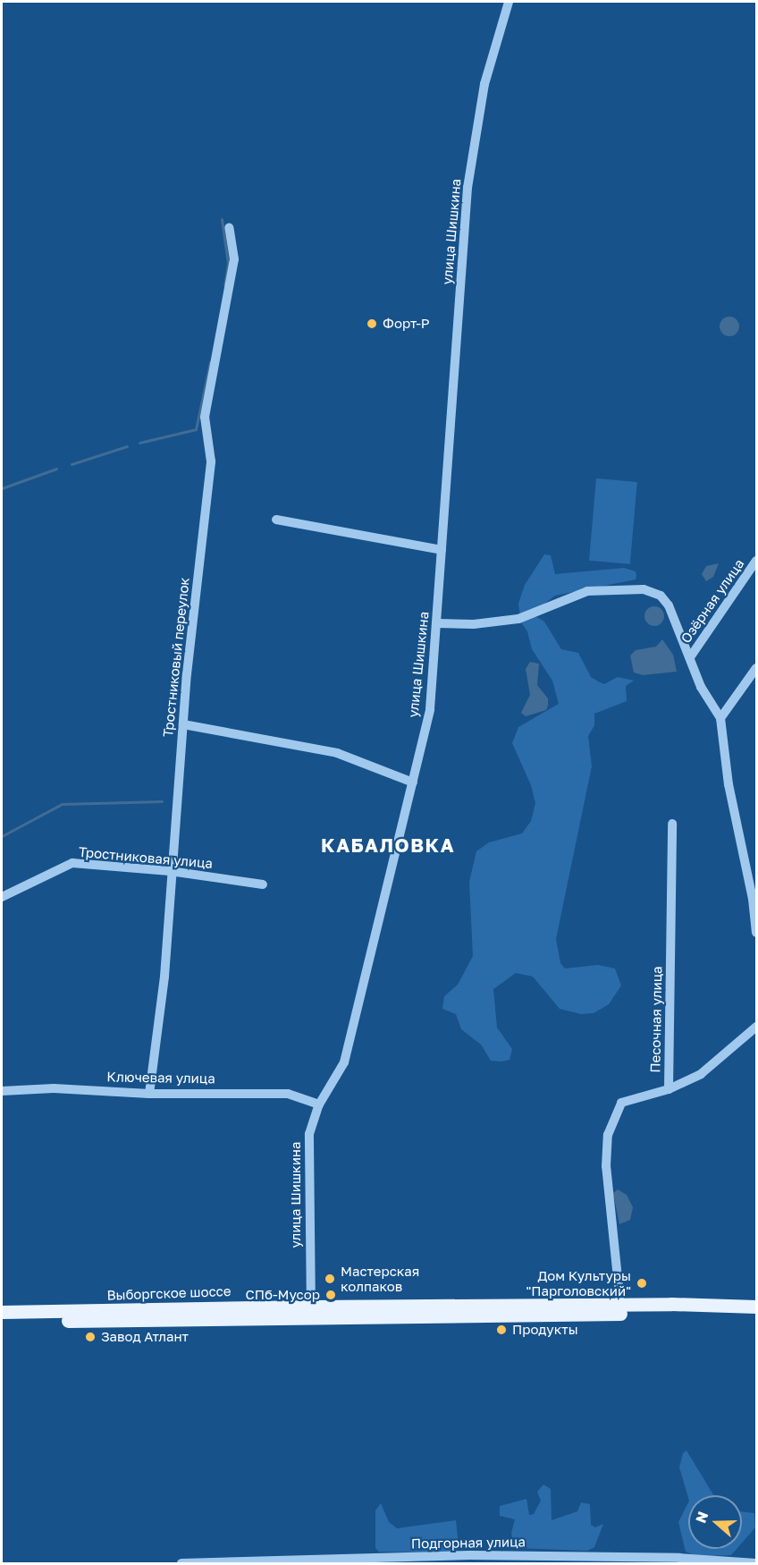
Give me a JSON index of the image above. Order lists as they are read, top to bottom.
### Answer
{
  "streets": {
    "main road": ["Выборгское шоссе"],
    "street": [
      "улица Шишкина",
      "Озёрная улица",
      "Тростниковый переулок",
      "Тростниковая улица",
      "Песочная улица",
      "Ключевая улица",
      "Подгорная улица"
    ]
  },
  "crossings": [
    ["улица Шишкина", "Ключевая улица"],
    ["улица Шишкина", "Выборгское шоссе"],
    ["Тростниковый переулок", "Тростниковая улица"],
    ["Тростниковый переулок", "Ключевая улица"],
    ["Песочная улица", "Выборгское шоссе"]
  ],
  "districts": ["КАБАЛОВКА"],
  "places": [
    "Форт-Р",
    "Мастерская колпаков",
    "Дом Культуры \"Парголовский\"",
    "СПб-Мусор",
    "Продукты",
    "Завод Атлант"
  ],
  "north": "left"
}
